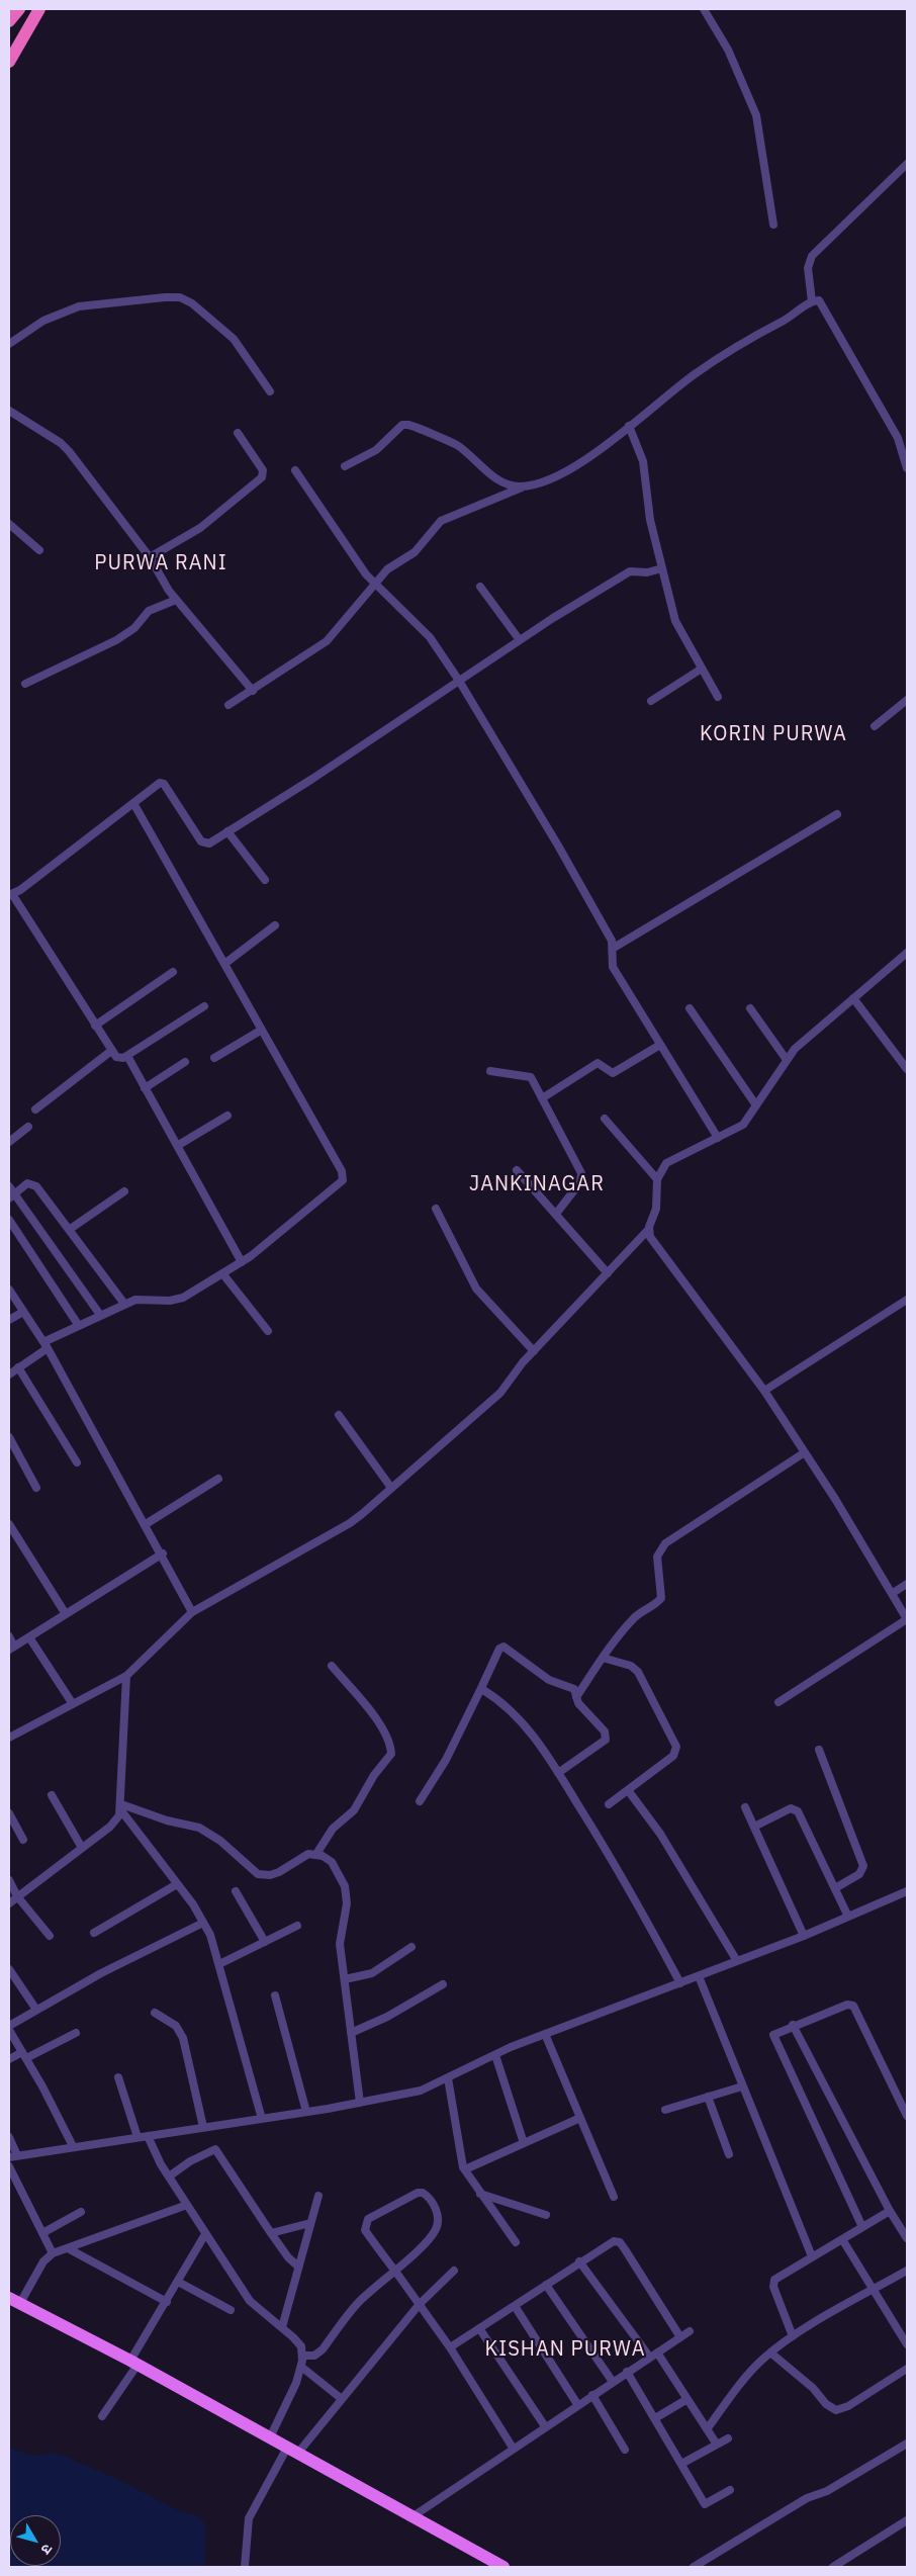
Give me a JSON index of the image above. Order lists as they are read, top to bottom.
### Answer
{
  "districts": [
    "PURWA RANI",
    "KORIN PURWA",
    "JANKINAGAR",
    "KISHAN PURWA"
  ],
  "north": "bottom right"
}
